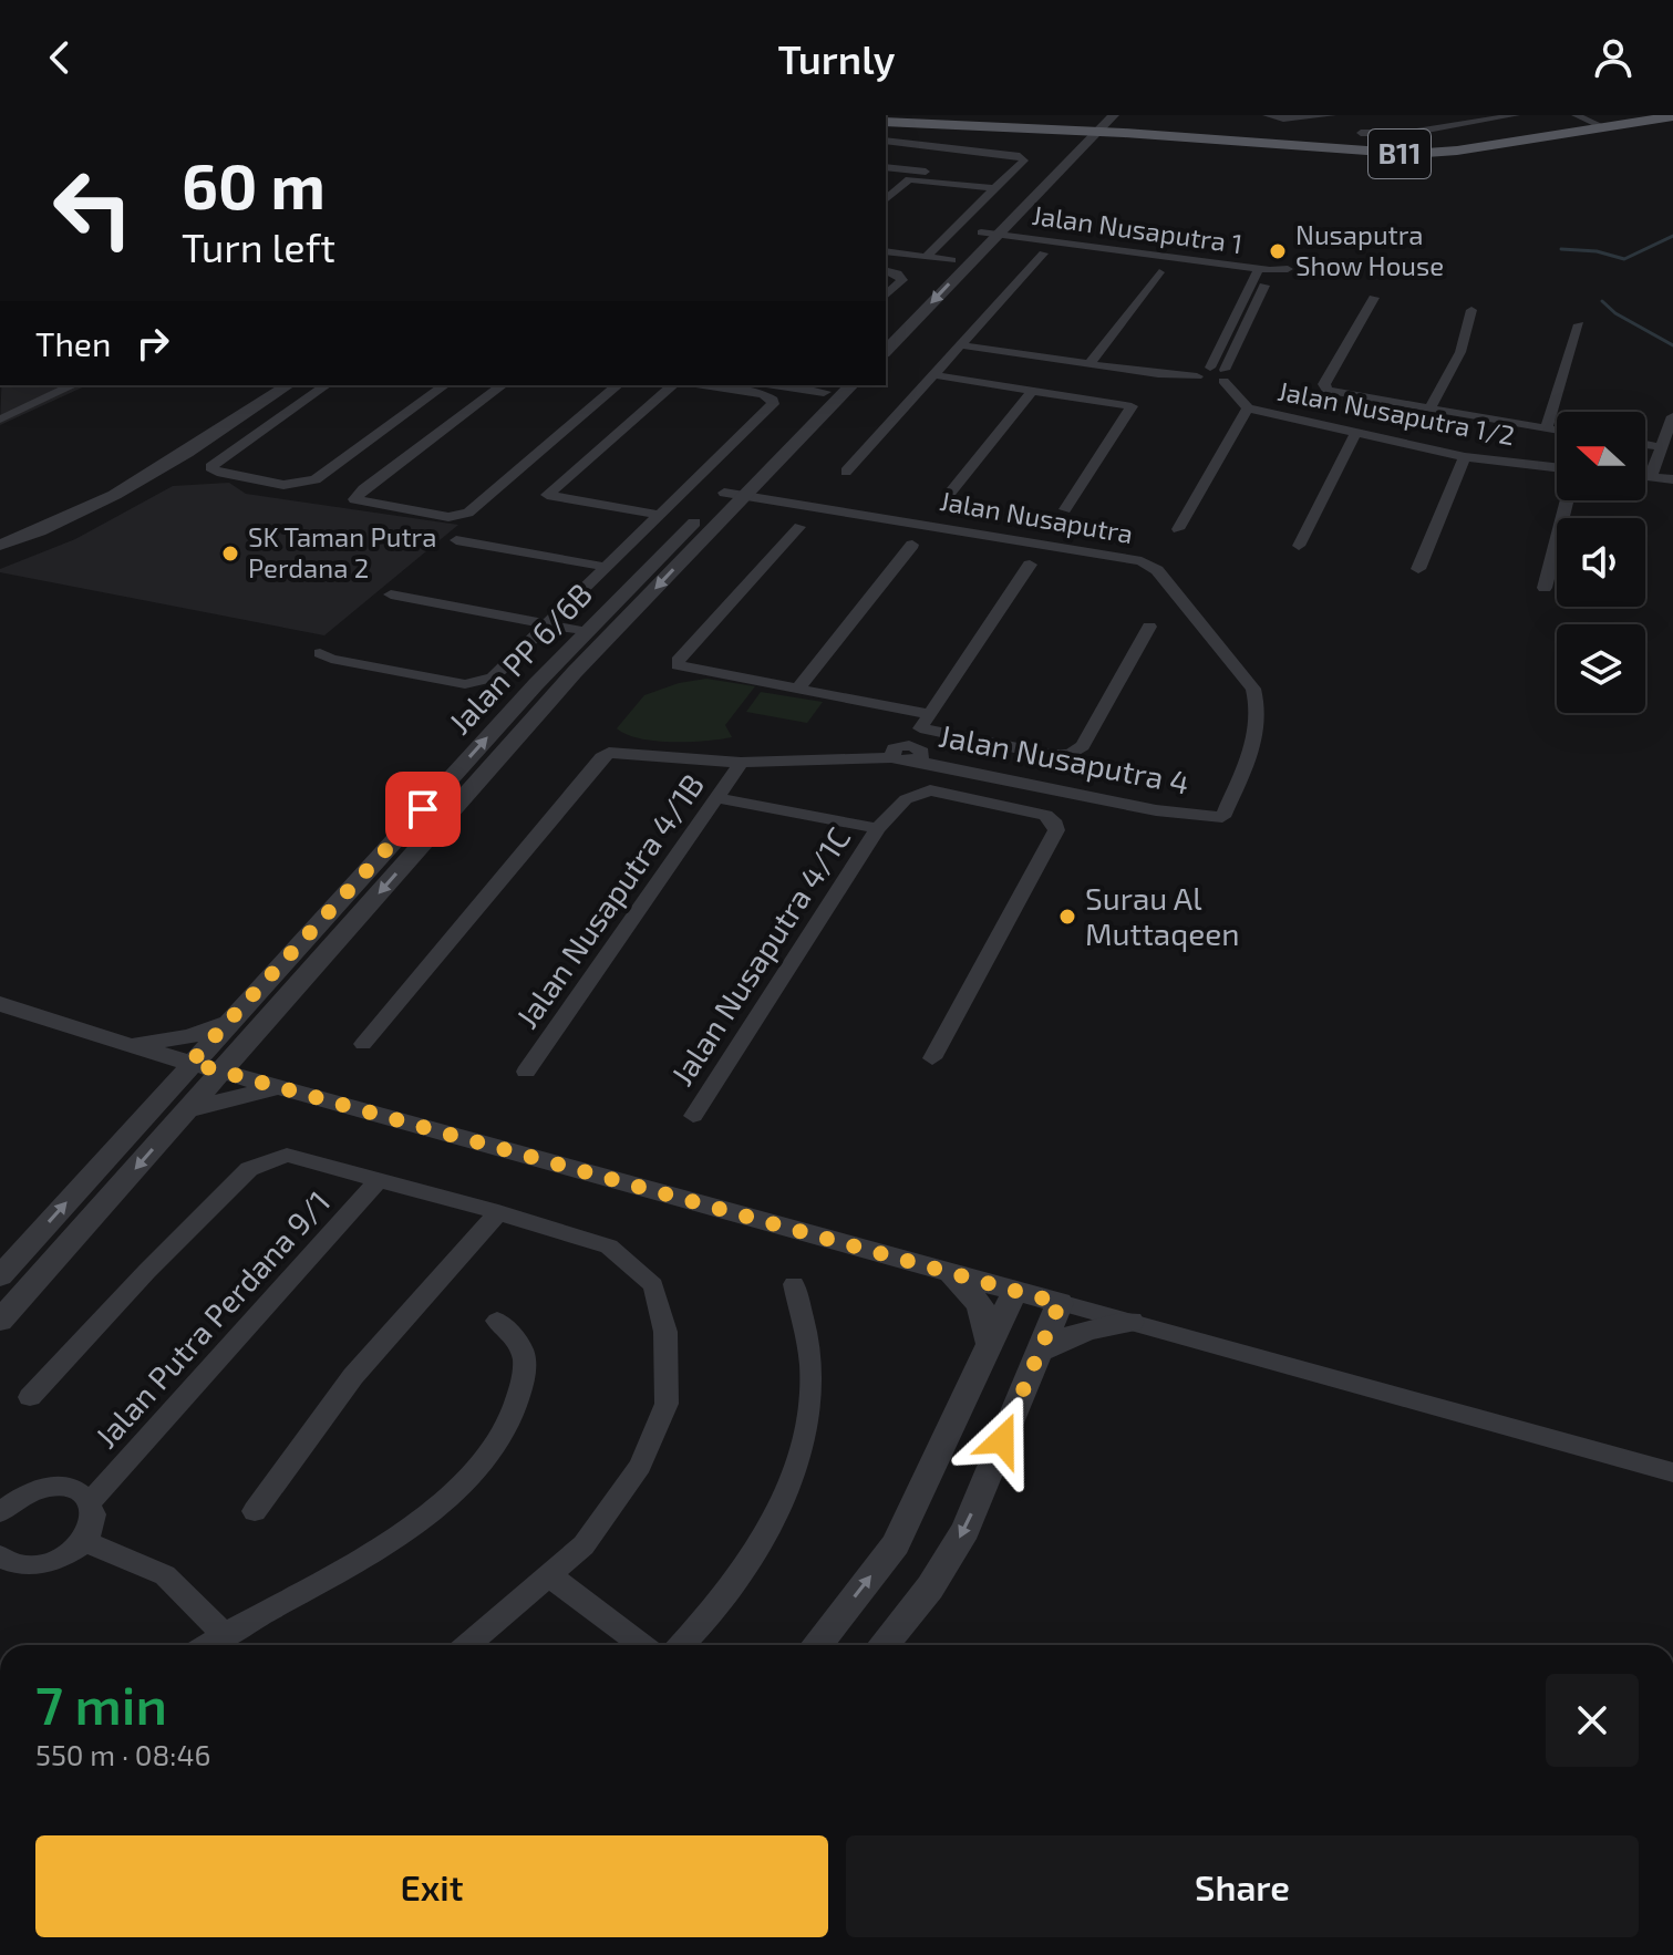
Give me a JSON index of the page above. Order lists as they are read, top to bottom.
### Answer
{
  "streets": {
    "main road": ["B11"],
    "street": [
      "Jalan Nusaputra 1",
      "Jalan Nusaputra 1/2",
      "Jalan Nusaputra",
      "Jalan PP 6/6B",
      "Jalan Nusaputra 4",
      "Jalan Nusaputra 4/1B",
      "Jalan Nusaputra 4/1C",
      "Jalan Putra Perdana 9/1"
    ]
  },
  "crossings": [
    ["Jalan Nusaputra", "Jalan PP 6/6B"],
    ["Jalan Nusaputra", "Jalan Nusaputra 4"]
  ],
  "places": ["Nusaputra Show House", "SK Taman Putra Perdana 2", "Surau Al Muttaqeen"],
  "north": "left",
  "page": {
    "header": "Turnly",
    "turn": ["60 m", "Turn left"],
    "then": "Then",
    "heading": ["7 min", "550 m · 08:46"],
    "buttons": ["Exit", "Share"]
  }
}
